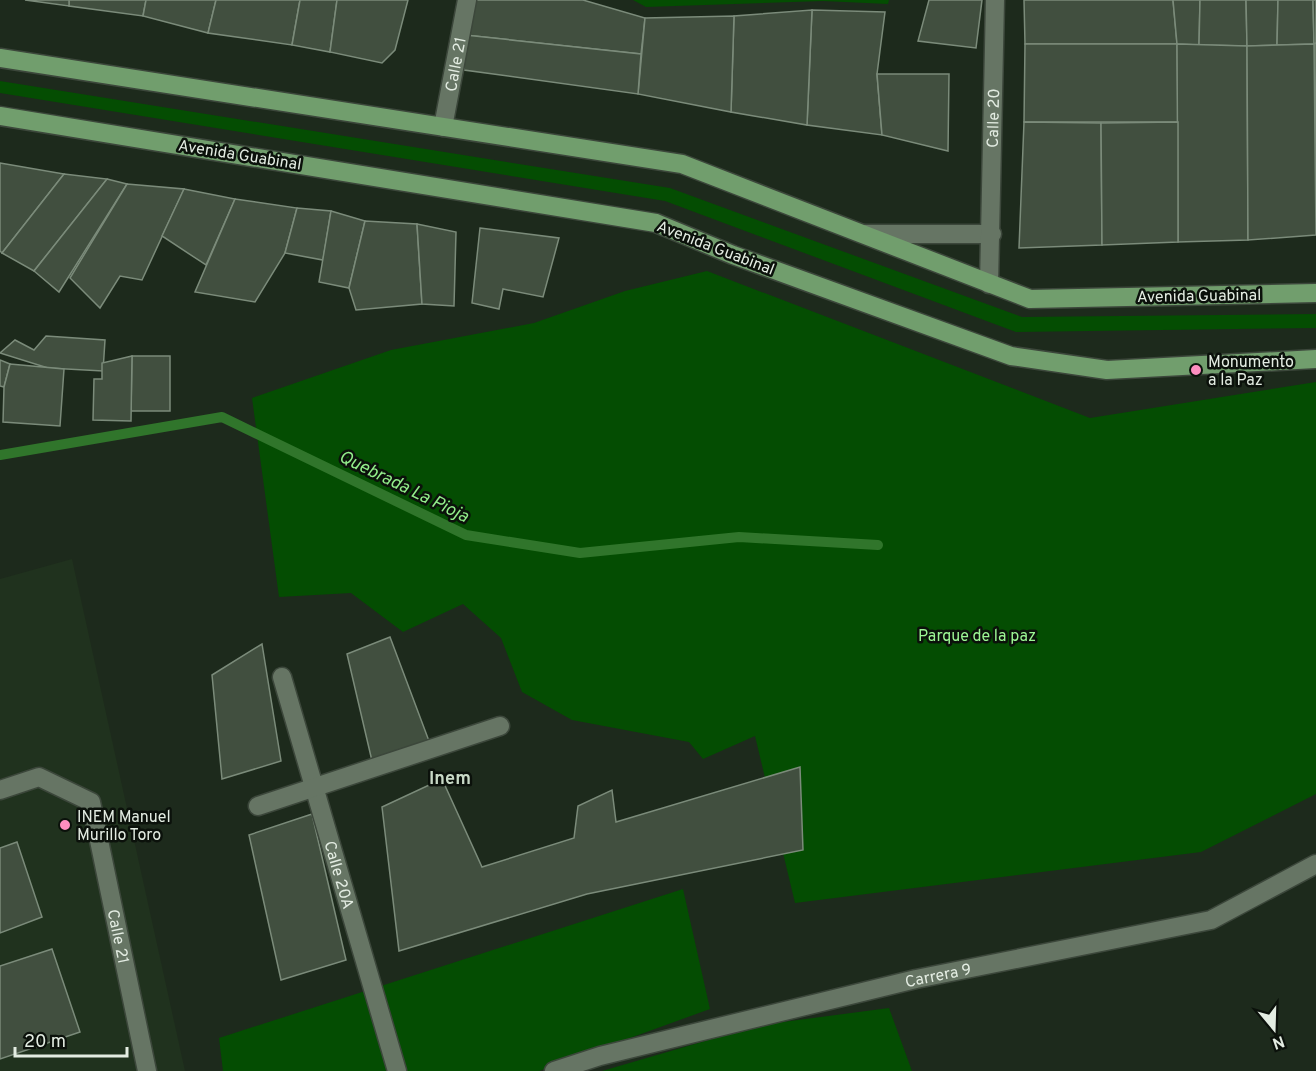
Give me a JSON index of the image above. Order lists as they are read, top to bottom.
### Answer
{
  "streets": {
    "main road": ["Avenida Guabinal"],
    "street": [
      "Calle 21",
      "Calle 20",
      "Calle 20A",
      "Carrera 9"
    ]
  },
  "crossings": [
    ["Calle 21", "Avenida Guabinal"],
    ["Calle 20", "Avenida Guabinal"]
  ],
  "districts": ["Inem"],
  "water": ["Quebrada La Pioja"],
  "parks": ["Parque de la paz"],
  "places": ["Monumento a la Paz", "INEM Manuel Murillo Toro"],
  "scale_bar": "20 m",
  "north": "bottom"
}
